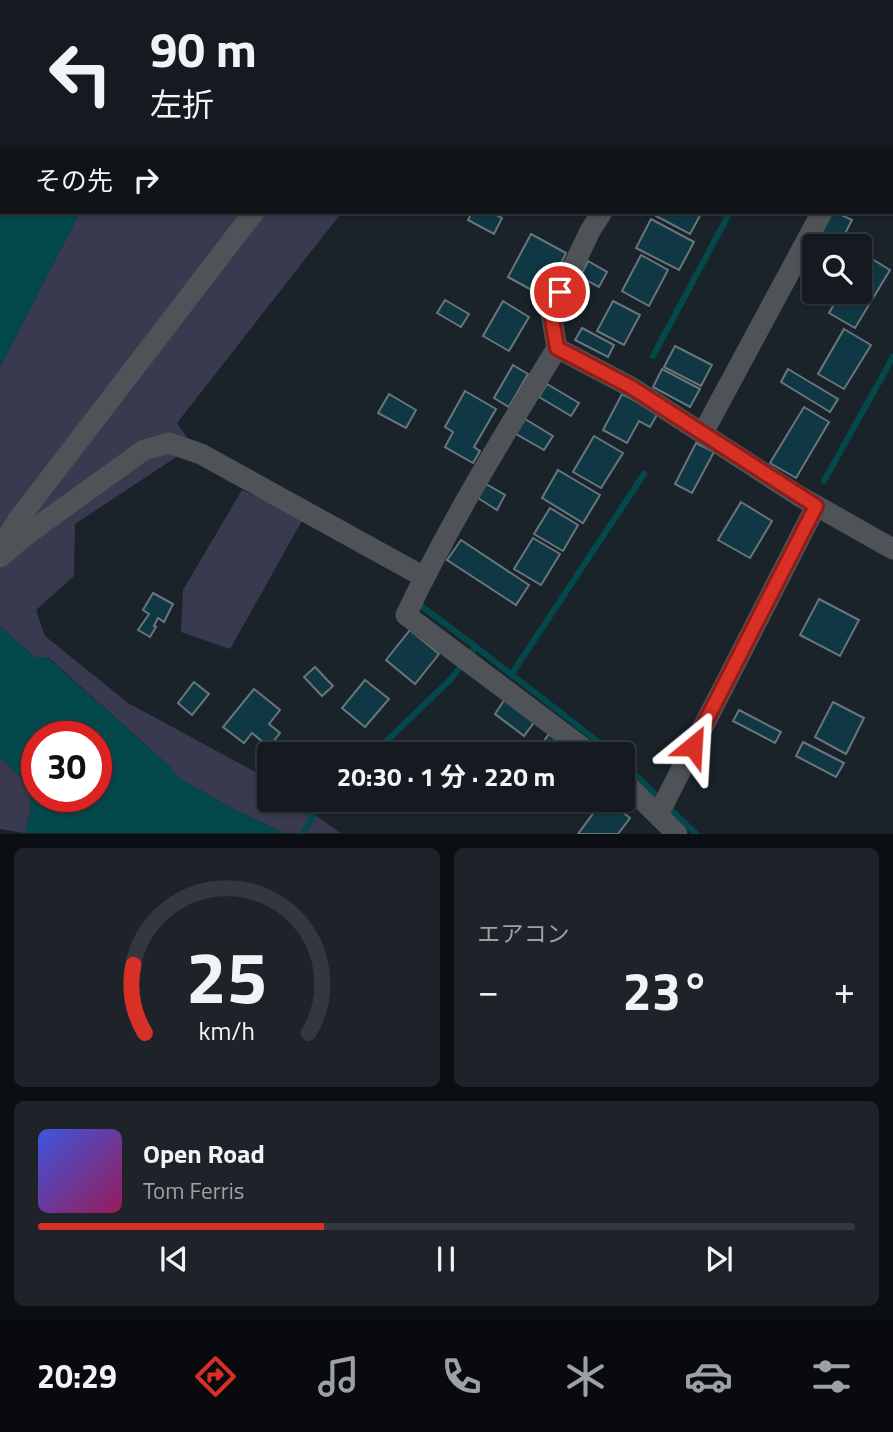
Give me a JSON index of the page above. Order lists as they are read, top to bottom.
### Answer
{
  "page": {
    "turn": ["90 m", "左折"],
    "then": "その先",
    "limit": "30",
    "trip": "20:30 · 1 分 · 220 m",
    "tile": "エアコン",
    "heat": ["−", "23°", "+"],
    "song": ["Open Road", "Tom Ferris"],
    "tabs": "20:29",
    "gauge": ["25", "km/h"]
  }
}
